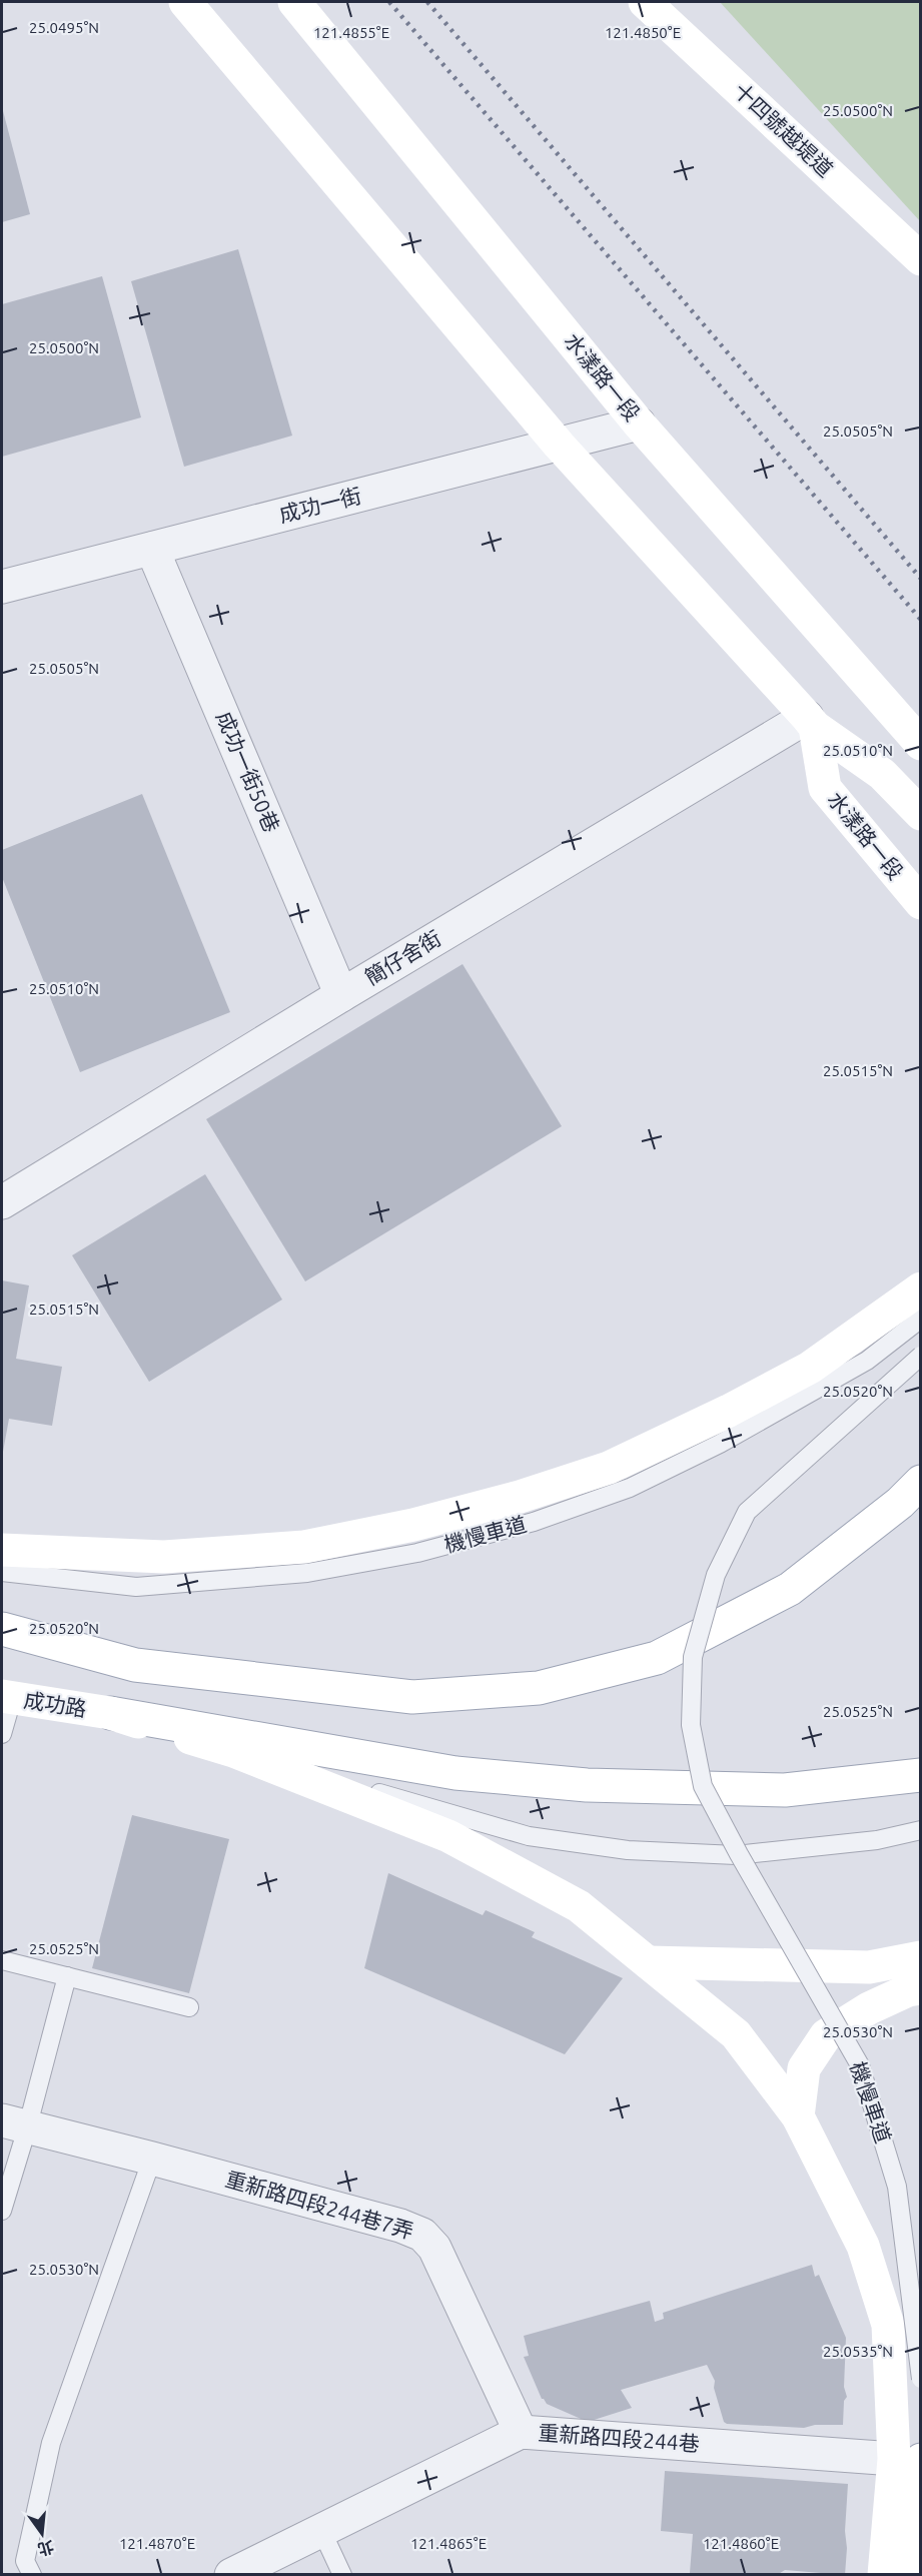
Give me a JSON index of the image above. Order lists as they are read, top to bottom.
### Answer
{
  "streets": {
    "main road": ["十四號越堤道", "水漾路一段", "成功路"],
    "street": [
      "成功一街",
      "成功一街50巷",
      "簡仔舍街",
      "重新路四段244巷7弄",
      "重新路四段244巷"
    ],
    "lane": ["機慢車道"]
  },
  "crossings": [
    ["水漾路一段", "成功一街"],
    ["水漾路一段", "簡仔舍街"],
    ["成功一街", "成功一街50巷"],
    ["成功一街50巷", "簡仔舍街"],
    ["重新路四段244巷7弄", "重新路四段244巷"]
  ],
  "north": "bottom",
  "coordinates": [
    "25.0495°N",
    "121.4855°E",
    "121.4850°E",
    "25.0500°N",
    "25.0505°N",
    "25.0510°N",
    "25.0515°N",
    "25.0520°N",
    "25.0525°N",
    "25.0530°N",
    "25.0535°N",
    "121.4870°E",
    "121.4865°E",
    "121.4860°E"
  ]
}
